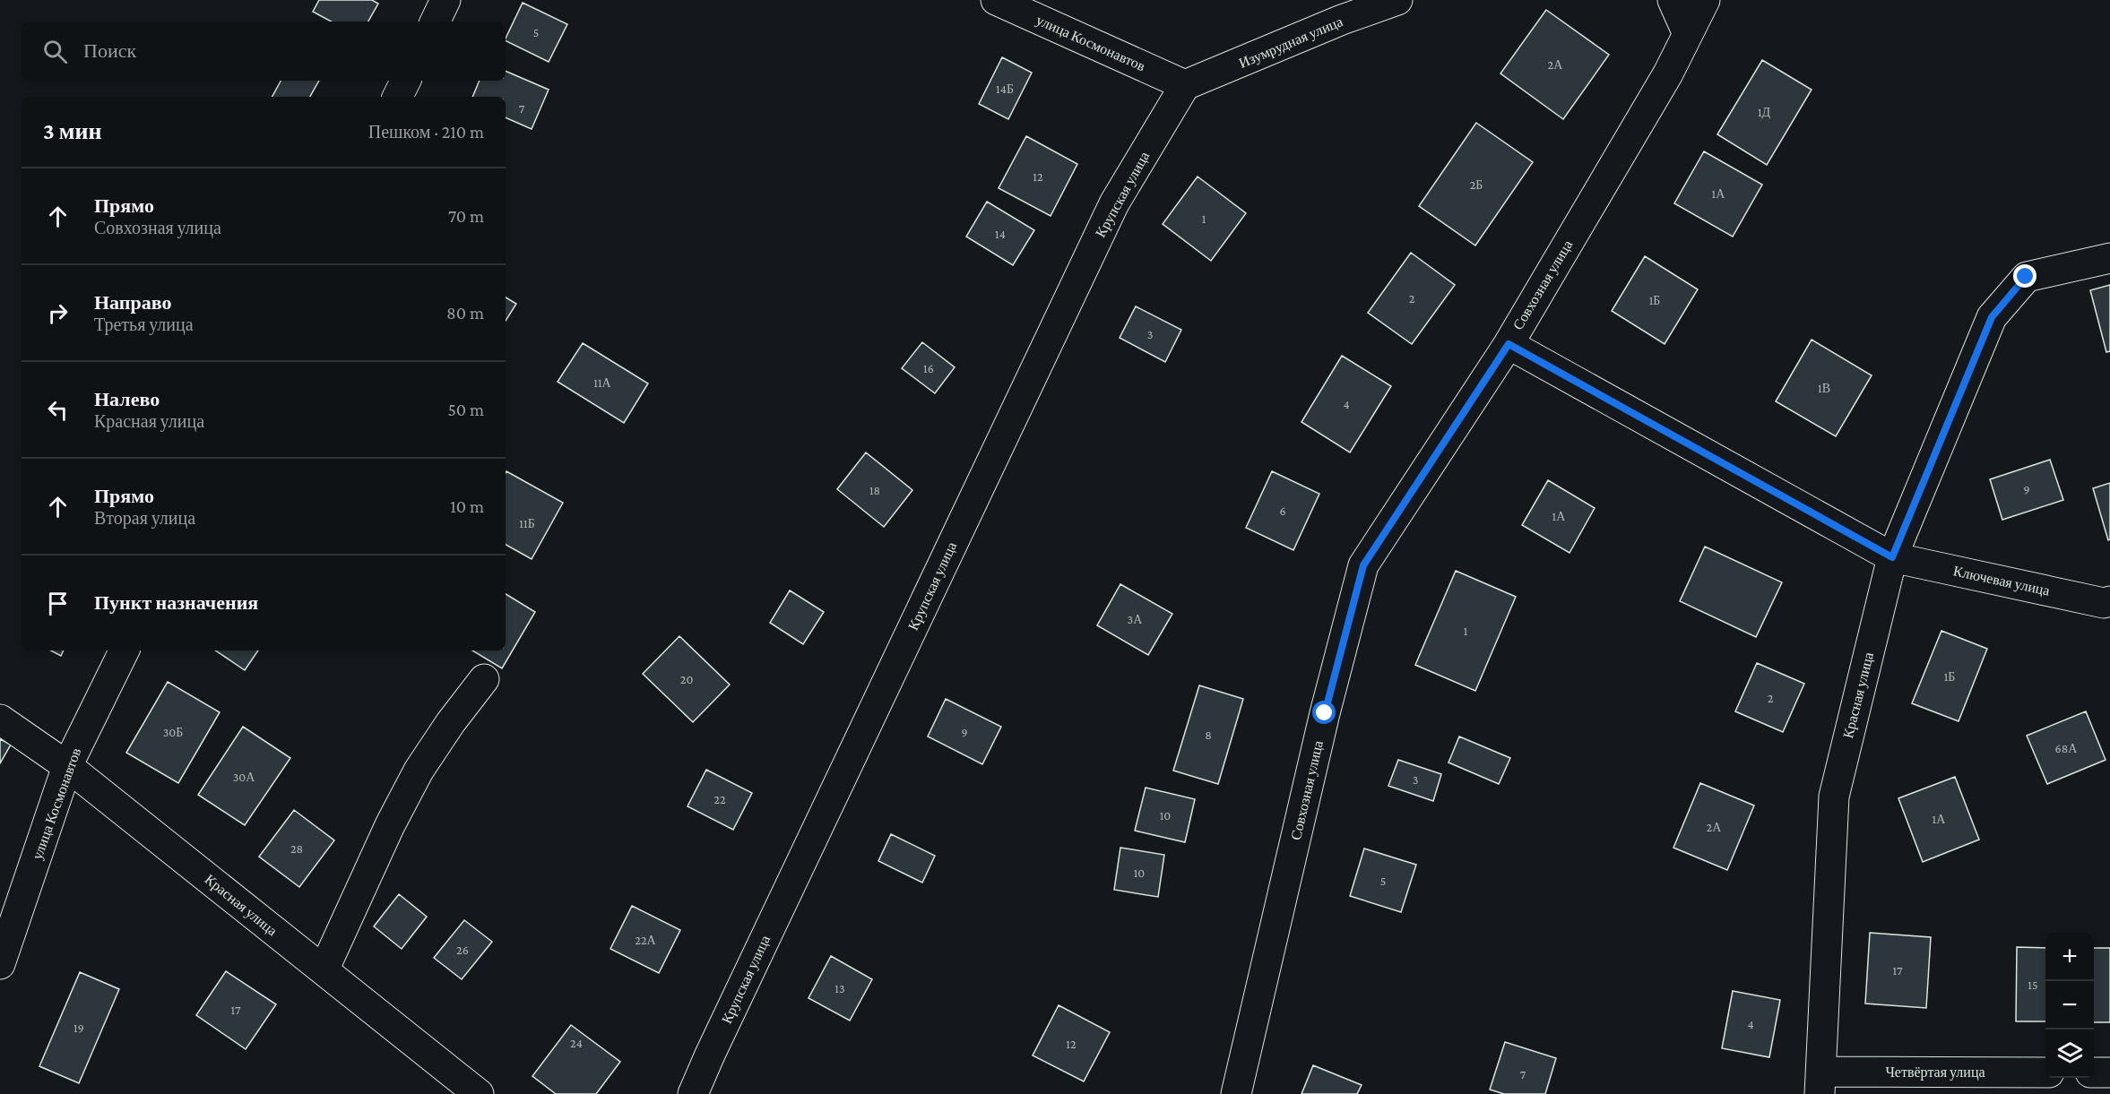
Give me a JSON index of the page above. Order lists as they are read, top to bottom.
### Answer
{
  "streets": {
    "street": [
      "Изумрудная улица",
      "улица Космонавтов",
      "Крупская улица",
      "Совхозная улица",
      "Ключевая улица",
      "Красная улица",
      "Четвёртая улица"
    ]
  },
  "crossings": [
    ["Изумрудная улица", "улица Космонавтов"],
    ["Изумрудная улица", "Крупская улица"],
    ["улица Космонавтов", "Крупская улица"],
    ["улица Космонавтов", "Красная улица"],
    ["Совхозная улица", "Ключевая улица"],
    ["Ключевая улица", "Красная улица"],
    ["Красная улица", "Четвёртая улица"]
  ],
  "house_numbers": [
    "5",
    "2А",
    "14Б",
    "7",
    "1Д",
    "12",
    "2Б",
    "1А",
    "1",
    "14",
    "2",
    "1Б",
    "3",
    "16",
    "11А",
    "1В",
    "4",
    "9",
    "18",
    "6",
    "1А",
    "11Б",
    "3А",
    "1",
    "1Б",
    "20",
    "2",
    "30Б",
    "9",
    "8",
    "68А",
    "30А",
    "3",
    "22",
    "10",
    "1А",
    "2А",
    "28",
    "10",
    "5",
    "22А",
    "26",
    "17",
    "15",
    "13",
    "17",
    "4",
    "19",
    "24",
    "12",
    "7"
  ],
  "page": {
    "search": "Поиск",
    "heading": ["3 мин", "Пешком · 210 m"],
    "list": [
      ["Прямо", "Совхозная улица", "70 m"],
      ["Направо", "Третья улица", "80 m"],
      ["Налево", "Красная улица", "50 m"],
      ["Прямо", "Вторая улица", "10 m"],
      "Пункт назначения"
    ],
    "map_buttons": ["+", "−"]
  }
}
